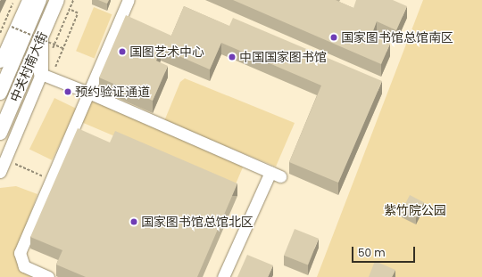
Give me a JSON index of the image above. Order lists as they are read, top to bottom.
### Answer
{
  "streets": {
    "main road": ["中关村南大街"]
  },
  "parks": ["紫竹院公园"],
  "places": [
    "国家图书馆总馆南区",
    "国图艺术中心",
    "中国国家图书馆",
    "预约验证通道",
    "国家图书馆总馆北区"
  ],
  "scale_bar": "50 m"
}
